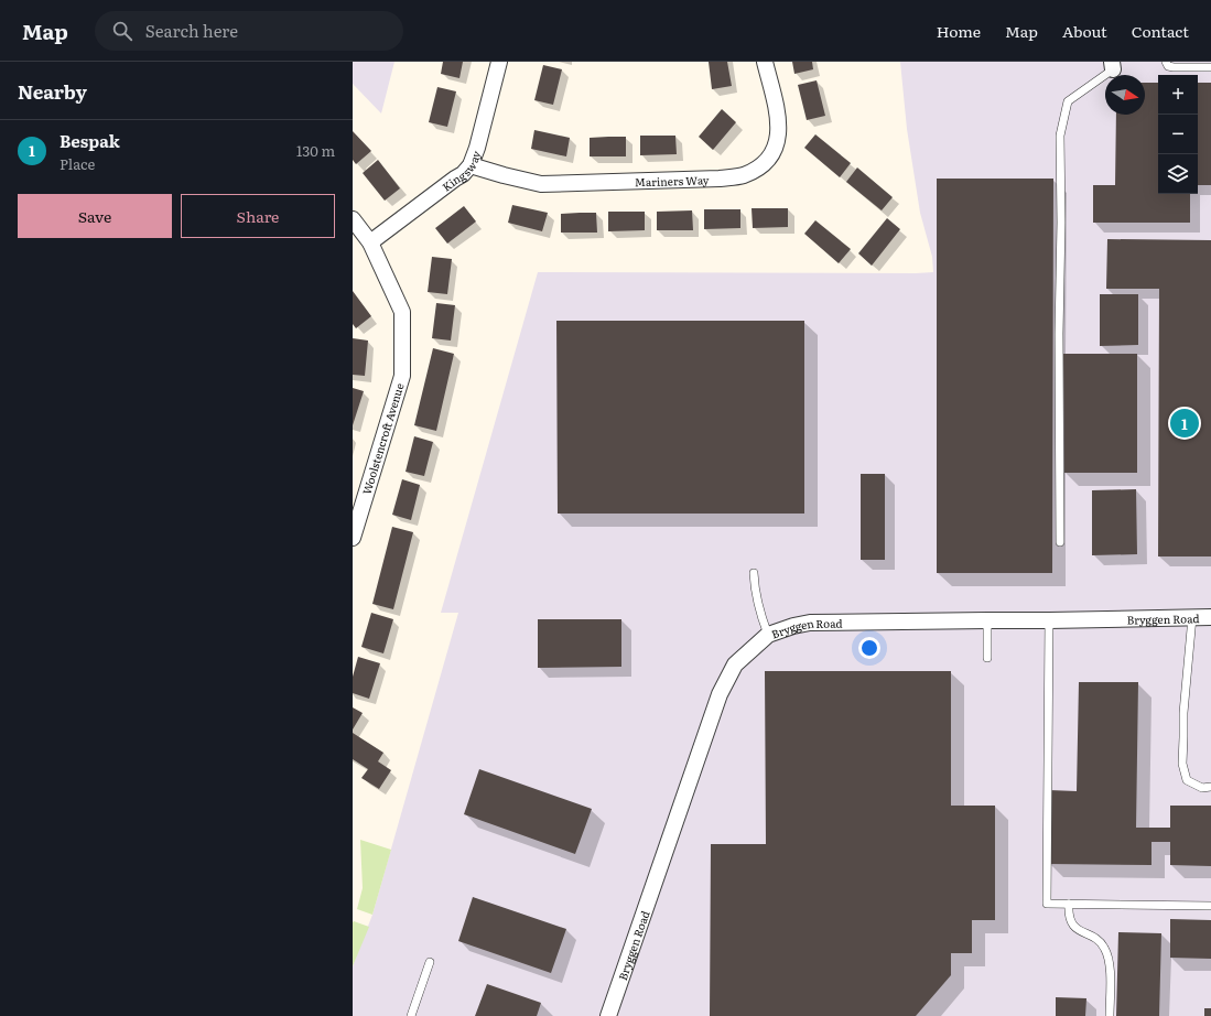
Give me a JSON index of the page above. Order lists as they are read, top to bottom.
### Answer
{
  "streets": {
    "street": [
      "Kingsway",
      "Mariners Way",
      "Woolstencroft Avenue",
      "Bryggen Road"
    ]
  },
  "crossings": [
    ["Kingsway", "Mariners Way"],
    ["Kingsway", "Woolstencroft Avenue"]
  ],
  "north": "right",
  "page": {
    "header": "Map",
    "search": "Search here",
    "nav": [
      "Home",
      "Map",
      "About",
      "Contact"
    ],
    "heading": "Nearby",
    "map_buttons": ["+", "−"],
    "list": [
      {
        "mark": "1",
        "name": "Bespak",
        "note": "Place",
        "value": "130 m"
      }
    ],
    "buttons": ["Save", "Share"],
    "pins": "1"
  }
}
